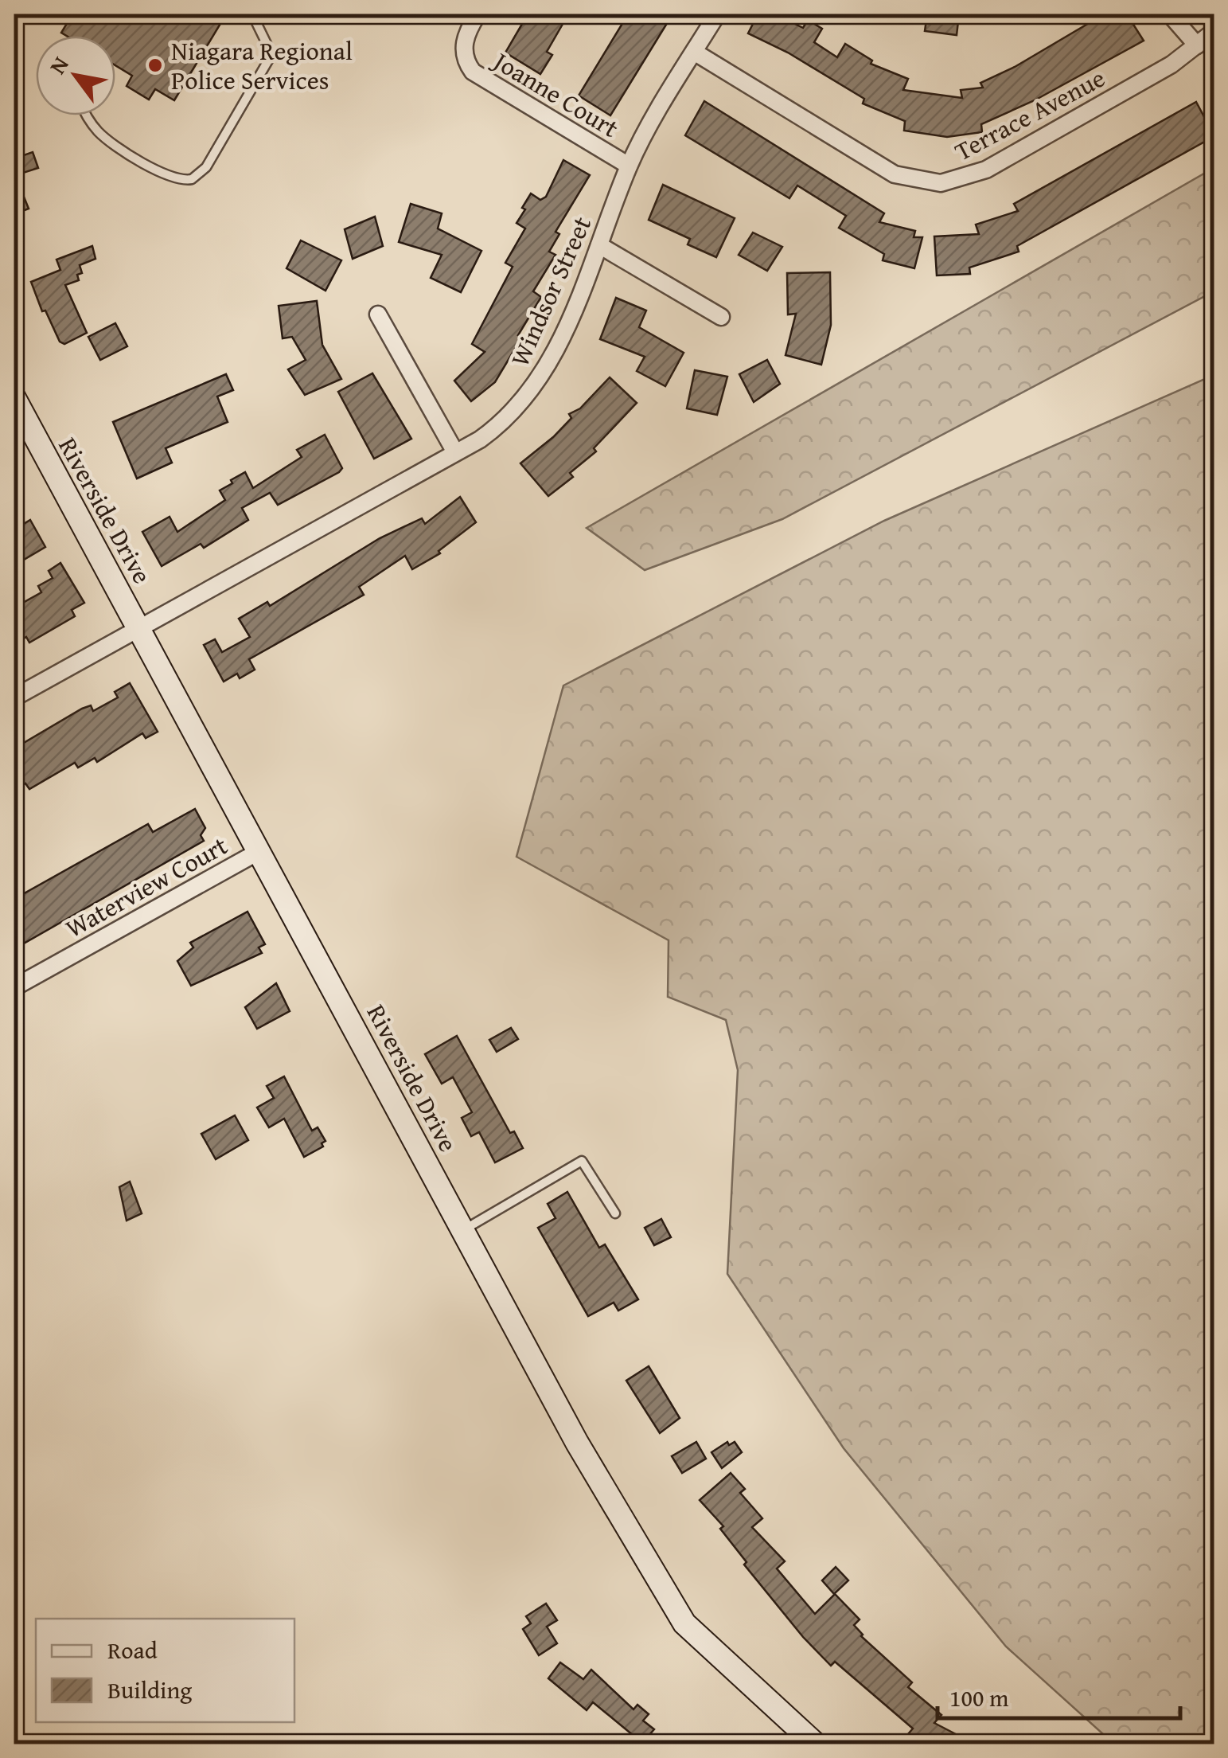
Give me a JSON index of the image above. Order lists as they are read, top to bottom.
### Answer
{
  "streets": {
    "main road": ["Riverside Drive"],
    "street": [
      "Joanne Court",
      "Terrace Avenue",
      "Windsor Street",
      "Waterview Court"
    ]
  },
  "crossings": [
    ["Joanne Court", "Windsor Street"],
    ["Terrace Avenue", "Windsor Street"],
    ["Windsor Street", "Riverside Drive"],
    ["Riverside Drive", "Waterview Court"]
  ],
  "places": ["Niagara Regional Police Services"],
  "legend": ["Road", "Building"],
  "scale_bar": "100 m",
  "north": "top left"
}
